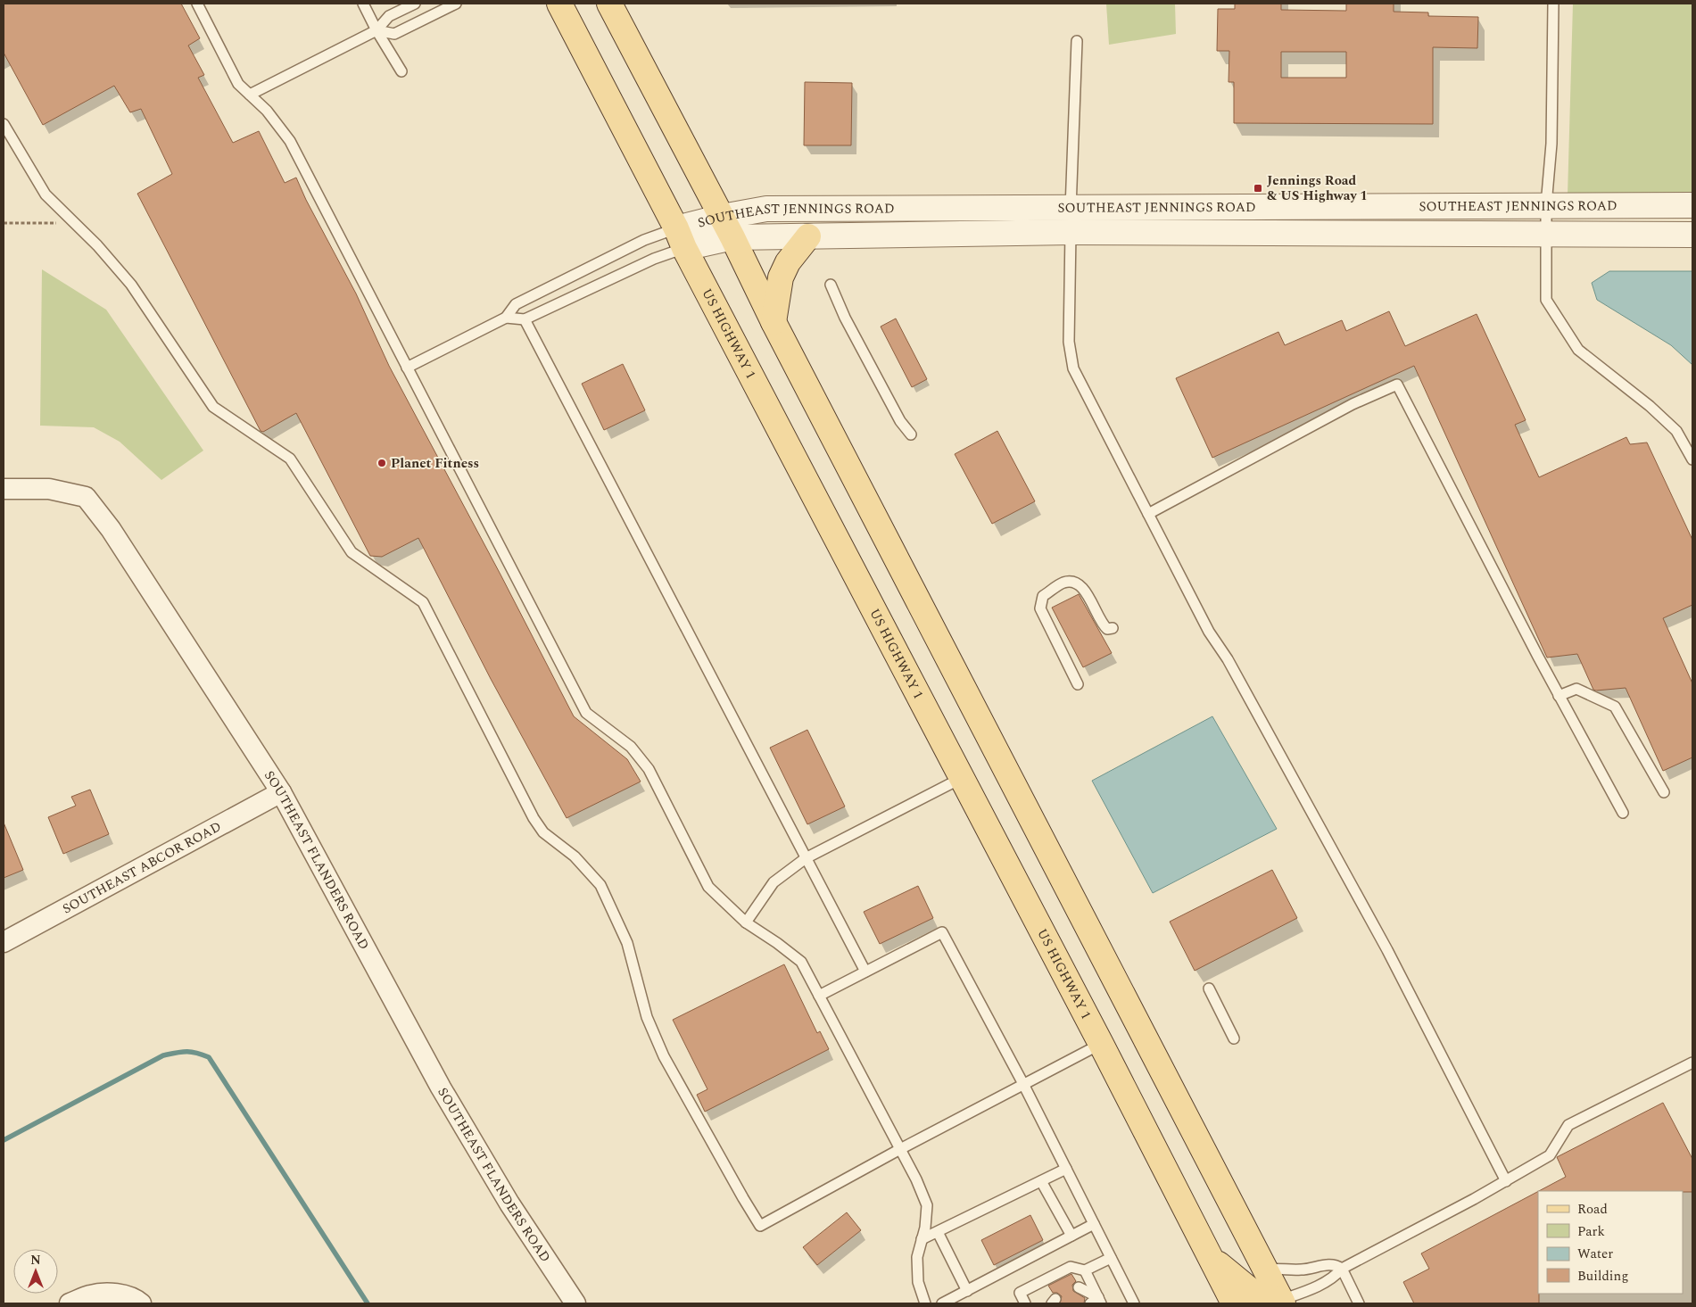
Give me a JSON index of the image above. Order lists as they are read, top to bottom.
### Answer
{
  "streets": {
    "main road": ["US HIGHWAY 1"],
    "street": ["SOUTHEAST JENNINGS ROAD", "SOUTHEAST FLANDERS ROAD", "SOUTHEAST ABCOR ROAD"]
  },
  "crossings": [
    ["SOUTHEAST JENNINGS ROAD", "US HIGHWAY 1"],
    ["SOUTHEAST FLANDERS ROAD", "SOUTHEAST ABCOR ROAD"]
  ],
  "places": {
    "transit": ["Jennings Road & US Highway 1"],
    "other": ["Planet Fitness"]
  },
  "legend": [
    "Road",
    "Park",
    "Water",
    "Building"
  ],
  "north": "top"
}
